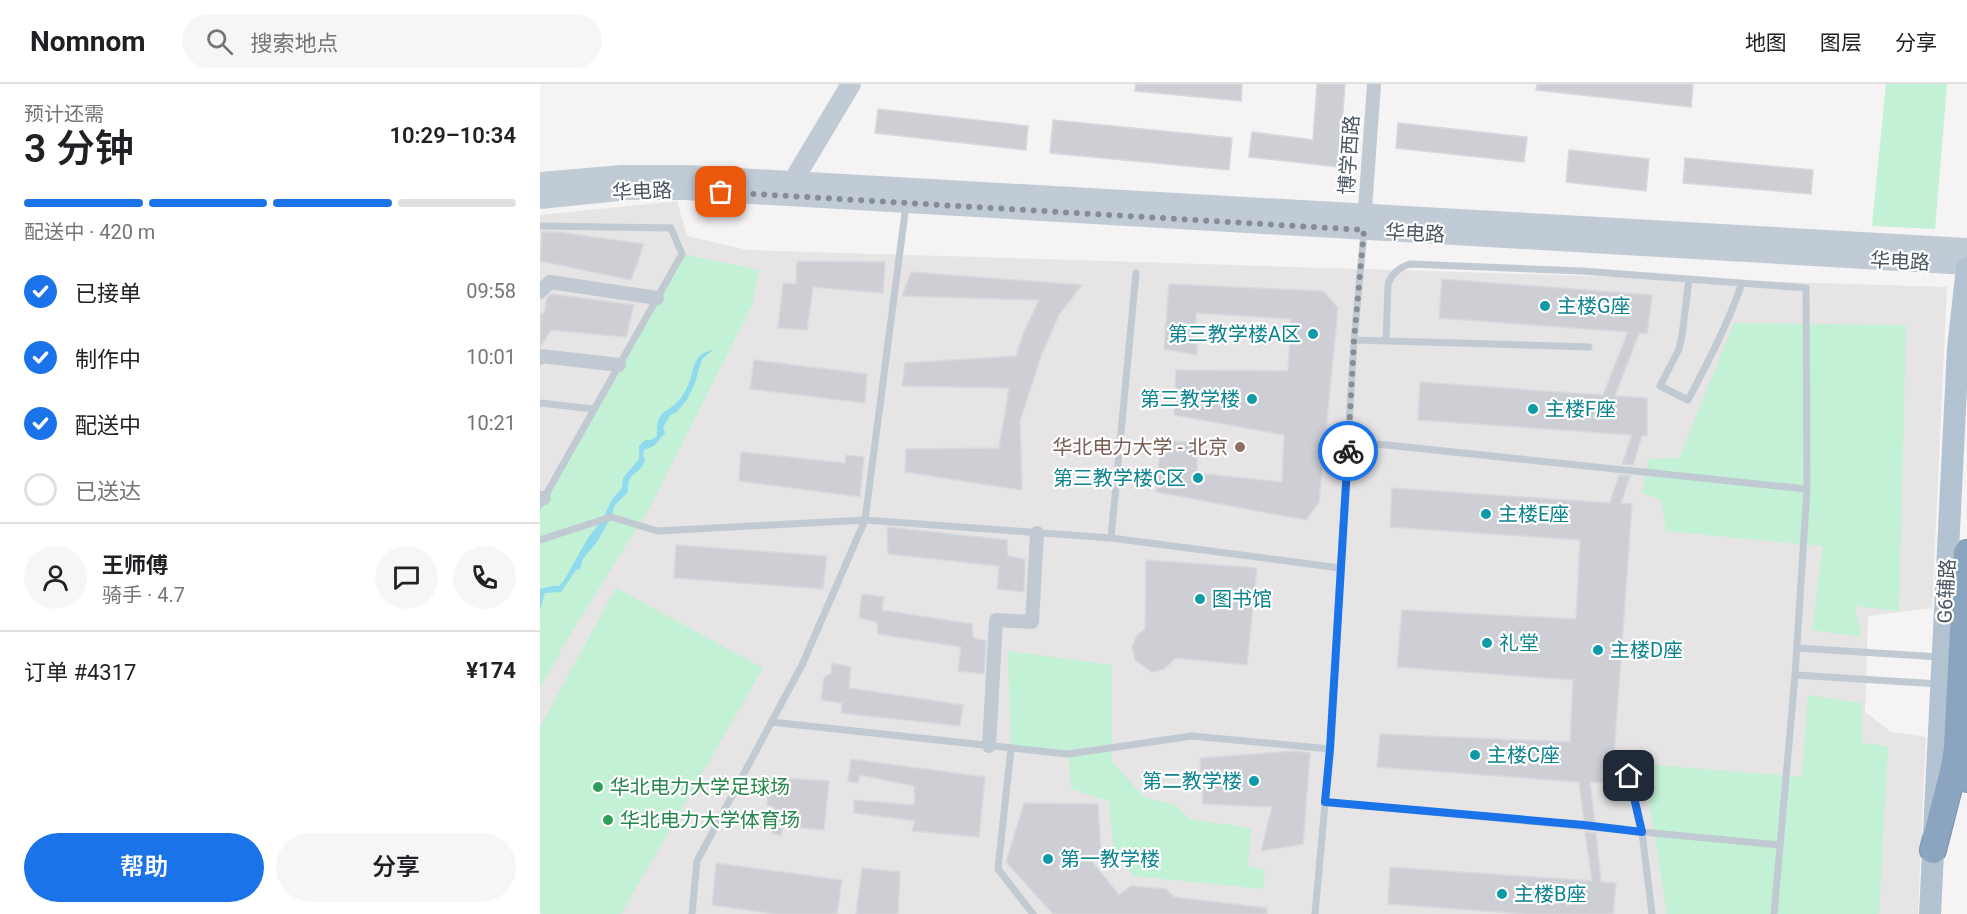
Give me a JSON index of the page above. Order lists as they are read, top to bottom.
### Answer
{
  "streets": {
    "main road": ["G6辅路"],
    "street": ["博学西路", "华电路"]
  },
  "crossings": [
    ["博学西路", "华电路"],
    ["华电路", "G6辅路"]
  ],
  "places": [
    "主楼G座",
    "第三教学楼A区",
    "第三教学楼",
    "主楼F座",
    "华北电力大学 - 北京",
    "第三教学楼C区",
    "主楼E座",
    "图书馆",
    "礼堂",
    "主楼D座",
    "主楼C座",
    "第二教学楼",
    "华北电力大学足球场",
    "华北电力大学体育场",
    "第一教学楼",
    "主楼B座"
  ],
  "page": {
    "header": "Nomnom",
    "search": "搜索地点",
    "nav": ["地图", "图层", "分享"],
    "heading": ["3 分钟", "预计还需", "10:29–10:34"],
    "panel": [
      "王师傅",
      "骑手 · 4.7",
      "订单 #4317",
      "¥174"
    ],
    "bar": "配送中 · 420 m",
    "list": [
      ["已接单", "09:58"],
      ["制作中", "10:01"],
      ["配送中", "10:21"],
      "已送达"
    ],
    "buttons": ["帮助", "分享"]
  }
}
